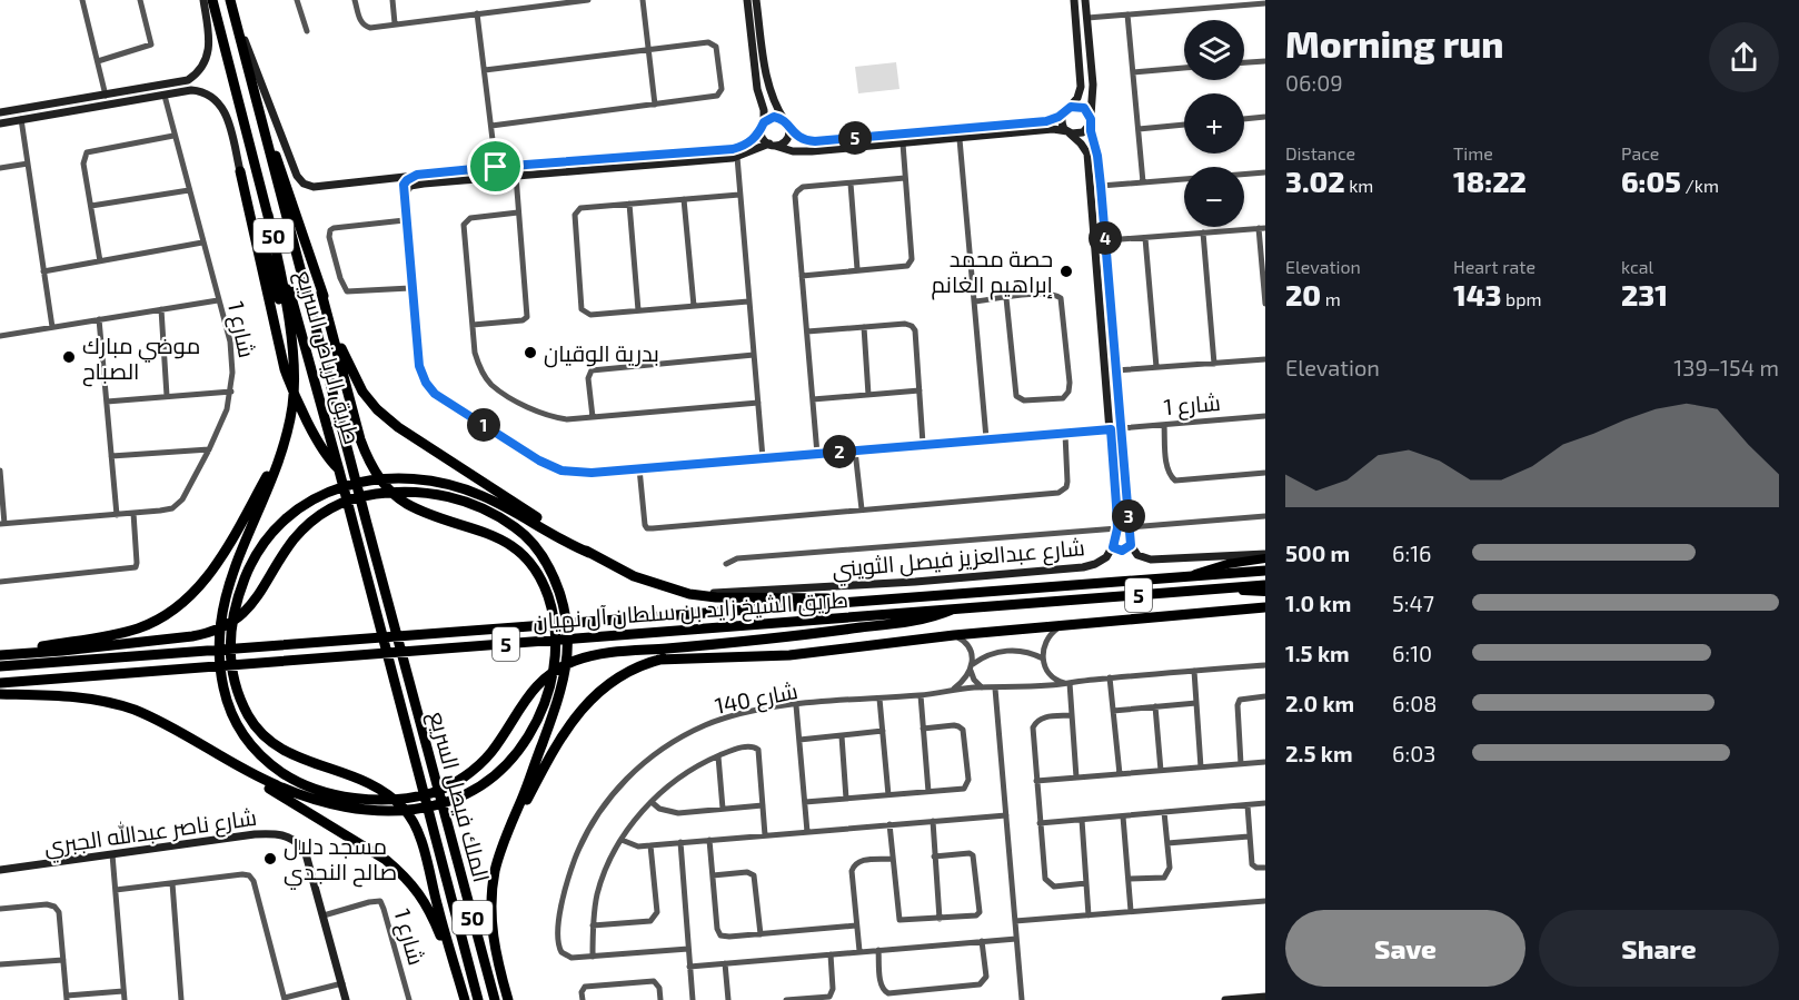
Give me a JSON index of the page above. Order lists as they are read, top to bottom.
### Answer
{
  "streets": {
    "highway": [
      "50",
      "طريق الرياض السريع",
      "5",
      "طريق الشيخ زايد بن سلطان آل نهيان",
      "الملك فيصل السريع"
    ],
    "street": [
      "شارع 1",
      "شارع عبدالعزيز فيصل الثويني",
      "شارع 140",
      "شارع ناصر عبدالله الجبري"
    ]
  },
  "crossings": [
    ["شارع 1", "شارع ناصر عبدالله الجبري"],
    ["طريق الرياض السريع", "الملك فيصل السريع"]
  ],
  "places": [
    "حصة محمد إبراهيم الغانم",
    "بدرية الوقيان",
    "موضي مبارك الصباح",
    "مسجد دلال صالح النجدي"
  ],
  "page": {
    "heading": ["Morning run", "06:09"],
    "map_buttons": ["+", "−"],
    "stats": [
      ["Distance", "3.02 km"],
      ["Time", "18:22"],
      ["Pace", "6:05 /km"],
      ["Elevation", "20 m"],
      ["Heart rate", "143 bpm"],
      ["kcal", "231"]
    ],
    "pins": [
      "5",
      "4",
      "1",
      "2",
      "3"
    ],
    "chart": ["Elevation", "139–154 m"],
    "list": [
      {
        "name": "500 m",
        "note": "6:16"
      },
      {
        "name": "1.0 km",
        "note": "5:47"
      },
      {
        "name": "1.5 km",
        "note": "6:10"
      },
      {
        "name": "2.0 km",
        "note": "6:08"
      },
      {
        "name": "2.5 km",
        "note": "6:03"
      }
    ],
    "buttons": ["Save", "Share"]
  }
}
